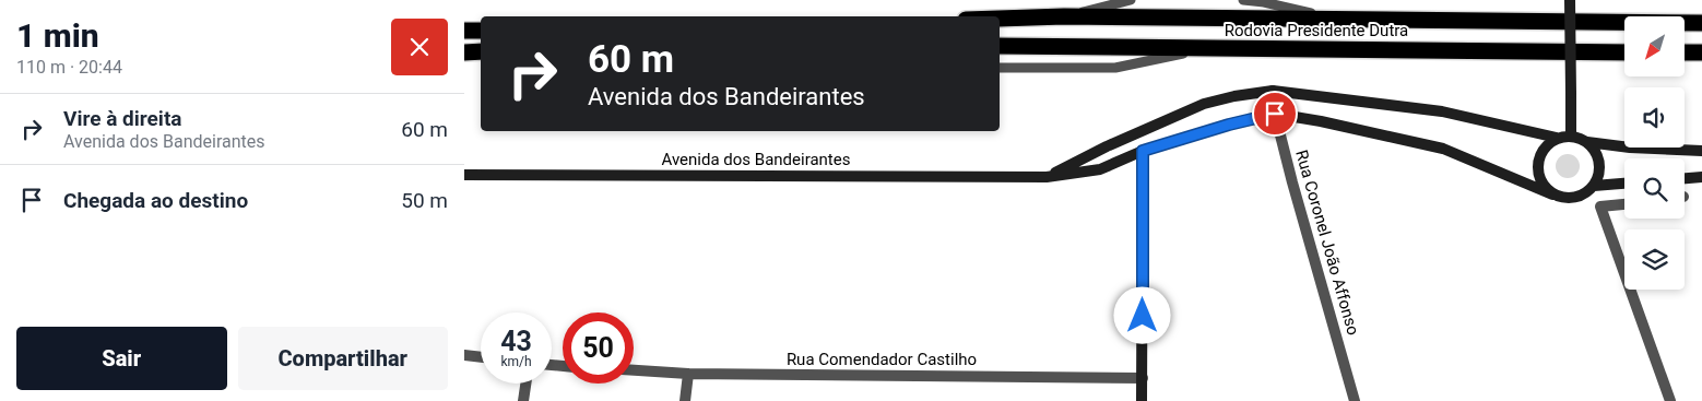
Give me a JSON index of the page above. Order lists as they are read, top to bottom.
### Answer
{
  "streets": {
    "highway": ["Rodovia Presidente Dutra"],
    "main road": ["Avenida dos Bandeirantes"],
    "street": ["Rua Coronel João Affonso", "Rua Comendador Castilho"]
  },
  "crossings": [
    ["Avenida dos Bandeirantes", "Rua Coronel João Affonso"]
  ],
  "north": "bottom left",
  "page": {
    "heading": ["1 min", "110 m · 20:44"],
    "turn": ["60 m", "Avenida dos Bandeirantes"],
    "list": [
      {
        "name": "Vire à direita",
        "note": "Avenida dos Bandeirantes",
        "value": "60 m"
      },
      {
        "name": "Chegada ao destino",
        "value": "50 m"
      }
    ],
    "speed": "43 km/h",
    "limit": "50",
    "buttons": ["Sair", "Compartilhar"]
  }
}
